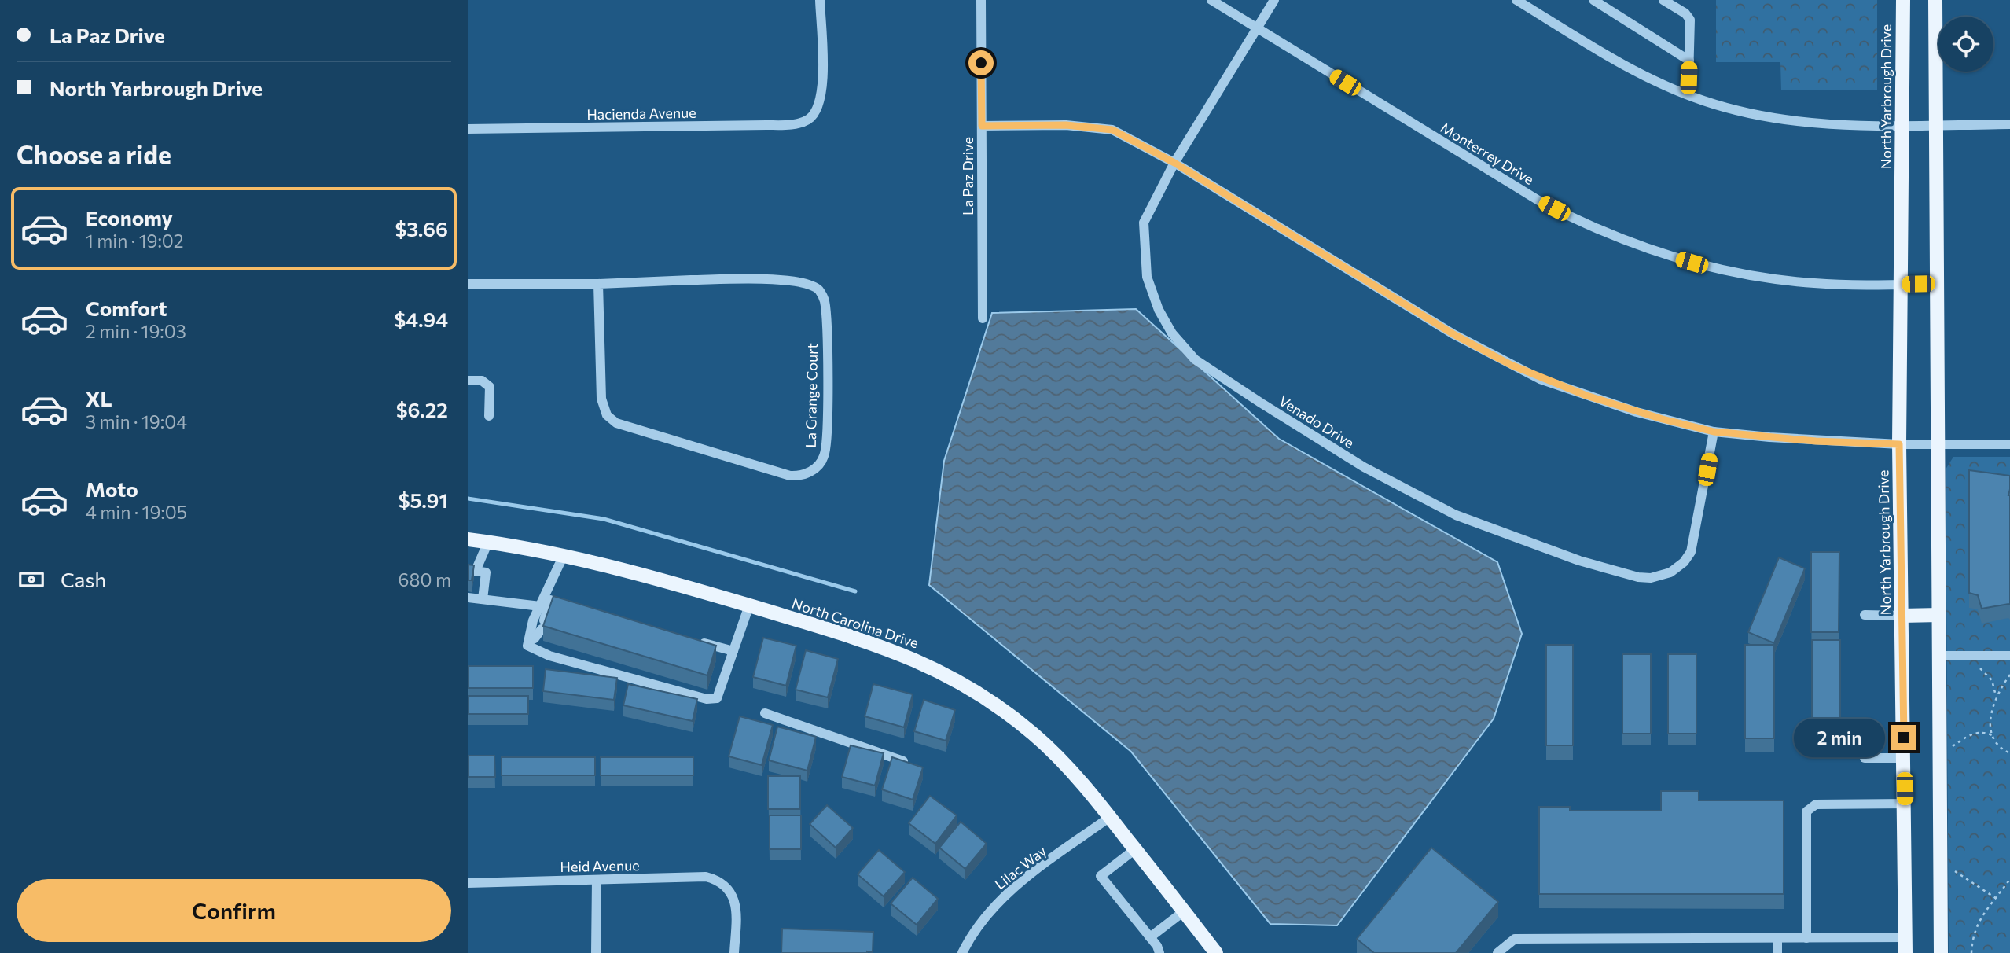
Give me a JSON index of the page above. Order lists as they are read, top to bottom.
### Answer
{
  "streets": {
    "main road": ["North Yarbrough Drive", "North Carolina Drive"],
    "street": [
      "Hacienda Avenue",
      "Monterrey Drive",
      "La Paz Drive",
      "La Grange Court",
      "Venado Drive",
      "Heid Avenue",
      "Lilac Way"
    ]
  },
  "crossings": [
    ["North Yarbrough Drive", "Monterrey Drive"],
    ["Monterrey Drive", "Venado Drive"],
    ["North Carolina Drive", "Lilac Way"]
  ],
  "page": {
    "banner": ["La Paz Drive", "North Yarbrough Drive"],
    "heading": "Choose a ride",
    "list": [
      {
        "name": "Economy",
        "note": "1 min · 19:02",
        "value": "$3.66"
      },
      {
        "name": "Comfort",
        "note": "2 min · 19:03",
        "value": "$4.94"
      },
      {
        "name": "XL",
        "note": "3 min · 19:04",
        "value": "$6.22"
      },
      {
        "name": "Moto",
        "note": "4 min · 19:05",
        "value": "$5.91"
      }
    ],
    "pay": ["Cash", "680 m"],
    "bubble": "2 min",
    "buttons": "Confirm"
  }
}
